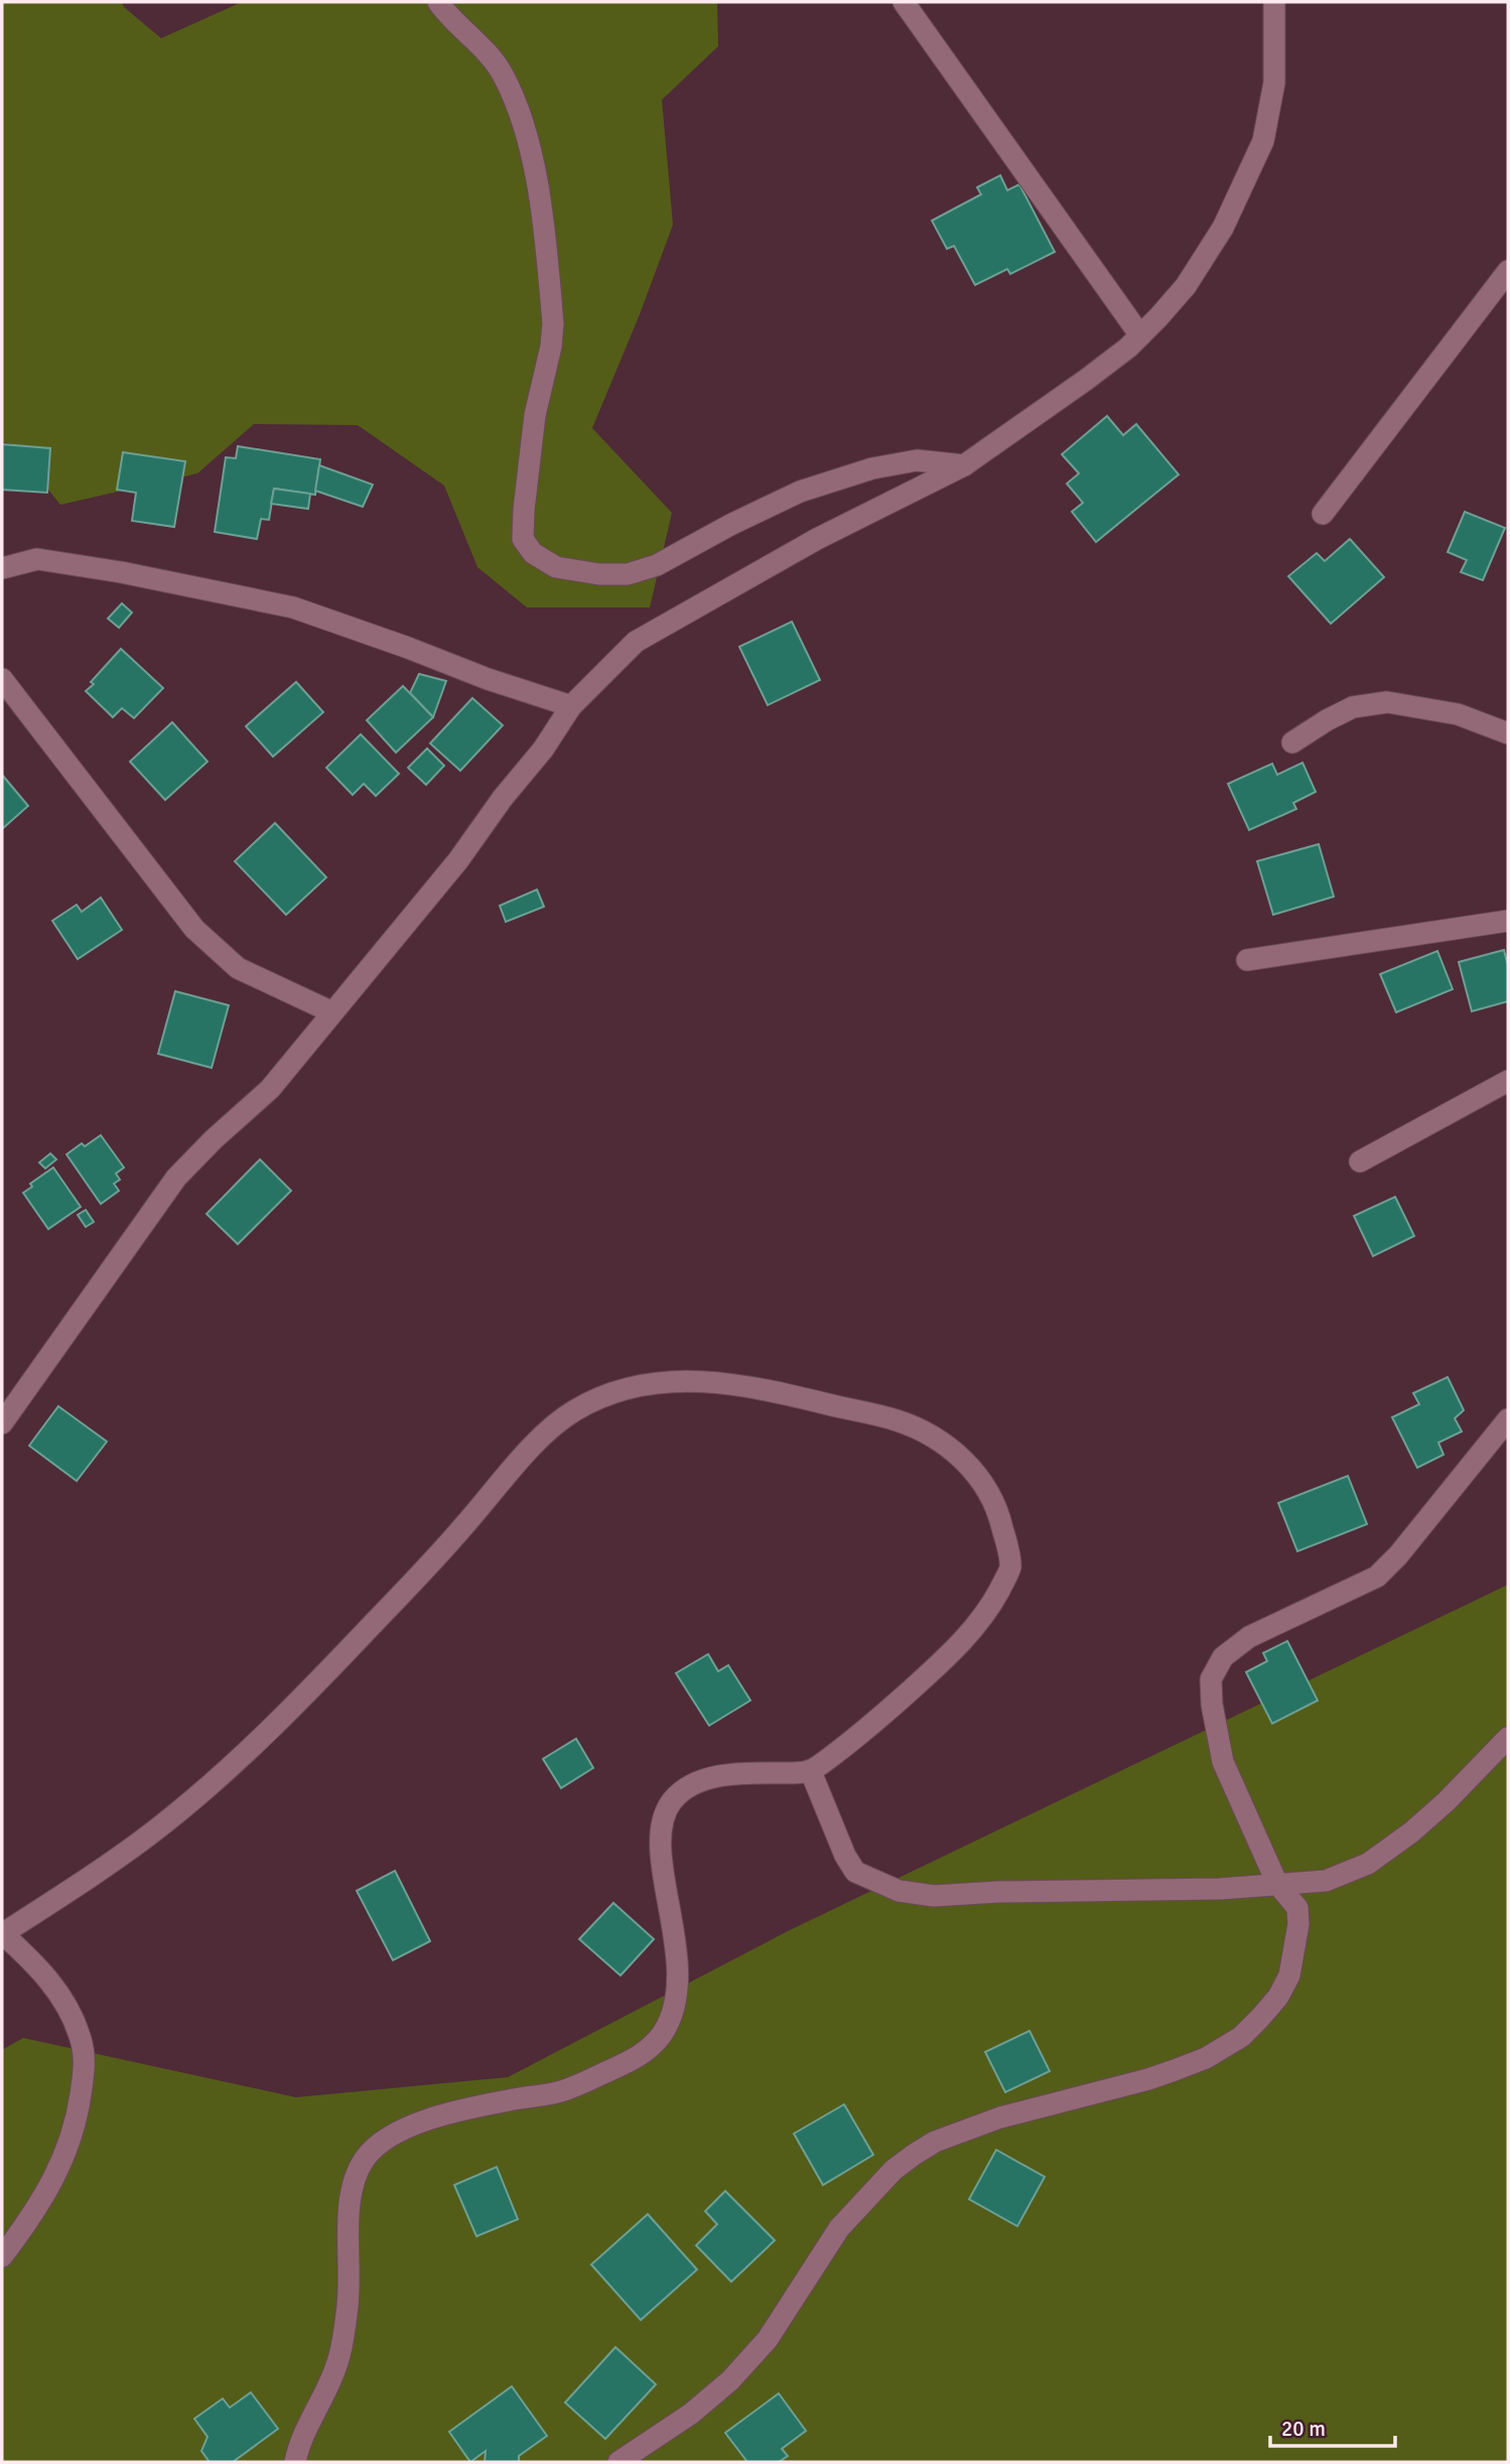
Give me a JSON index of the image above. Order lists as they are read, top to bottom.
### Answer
{
  "scale_bar": "20 m"
}
